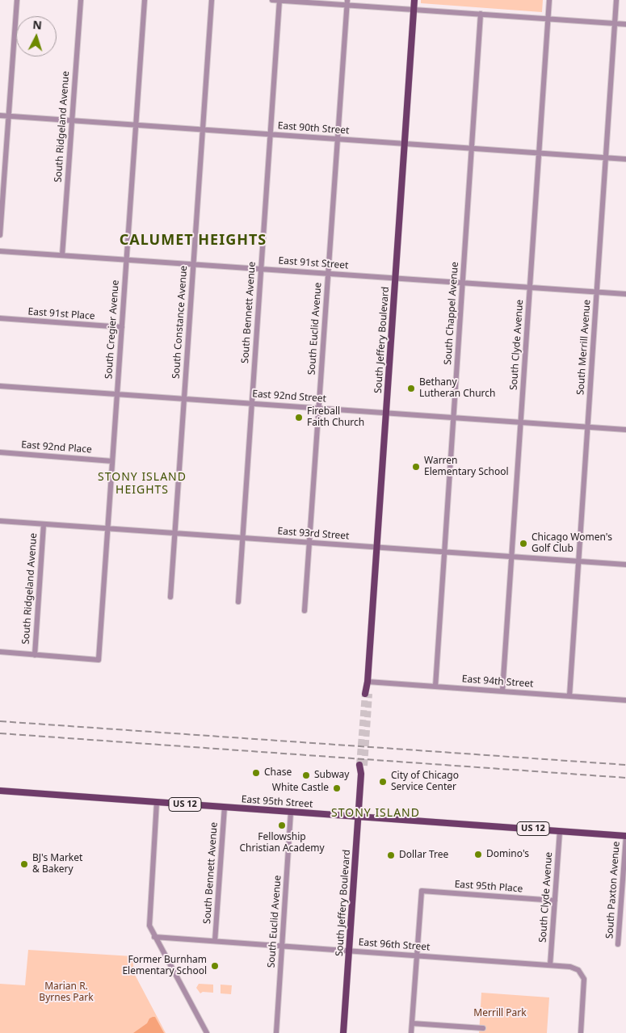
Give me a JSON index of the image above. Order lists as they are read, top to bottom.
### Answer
{
  "streets": {
    "main road": ["South Jeffery Boulevard", "East 95th Street", "US 12"],
    "street": [
      "South Ridgeland Avenue",
      "East 90th Street",
      "East 91st Street",
      "South Bennett Avenue",
      "South Chappel Avenue",
      "East 91st Place",
      "South Constance Avenue",
      "South Euclid Avenue",
      "South Cregier Avenue",
      "South Clyde Avenue",
      "South Merrill Avenue",
      "East 92nd Street",
      "East 92nd Place",
      "East 93rd Street",
      "East 94th Street",
      "East 95th Place",
      "South Paxton Avenue",
      "East 96th Street"
    ]
  },
  "crossings": [
    ["South Ridgeland Avenue", "East 90th Street"],
    ["South Ridgeland Avenue", "East 91st Street"],
    ["South Ridgeland Avenue", "South Cregier Avenue"],
    ["South Ridgeland Avenue", "East 93rd Street"],
    ["East 90th Street", "South Bennett Avenue"],
    ["East 90th Street", "South Chappel Avenue"],
    ["East 90th Street", "South Constance Avenue"],
    ["East 90th Street", "South Euclid Avenue"],
    ["East 90th Street", "South Cregier Avenue"],
    ["East 90th Street", "South Jeffery Boulevard"],
    ["East 90th Street", "South Clyde Avenue"],
    ["East 90th Street", "South Merrill Avenue"],
    ["East 91st Street", "South Bennett Avenue"],
    ["East 91st Street", "South Chappel Avenue"],
    ["East 91st Street", "South Constance Avenue"],
    ["East 91st Street", "South Euclid Avenue"],
    ["East 91st Street", "South Cregier Avenue"],
    ["East 91st Street", "South Jeffery Boulevard"],
    ["East 91st Street", "South Clyde Avenue"],
    ["East 91st Street", "South Merrill Avenue"],
    ["South Bennett Avenue", "East 92nd Street"],
    ["South Bennett Avenue", "East 93rd Street"],
    ["South Bennett Avenue", "East 95th Street"],
    ["South Bennett Avenue", "East 96th Street"],
    ["South Chappel Avenue", "East 92nd Street"],
    ["South Chappel Avenue", "East 93rd Street"],
    ["South Chappel Avenue", "East 94th Street"],
    ["East 91st Place", "South Cregier Avenue"],
    ["South Constance Avenue", "East 92nd Street"],
    ["South Constance Avenue", "East 93rd Street"],
    ["South Euclid Avenue", "East 92nd Street"],
    ["South Euclid Avenue", "East 93rd Street"],
    ["South Euclid Avenue", "East 95th Street"],
    ["South Euclid Avenue", "East 96th Street"],
    ["South Cregier Avenue", "East 92nd Street"],
    ["South Cregier Avenue", "East 92nd Place"],
    ["South Cregier Avenue", "East 93rd Street"],
    ["South Jeffery Boulevard", "East 92nd Street"],
    ["South Jeffery Boulevard", "East 93rd Street"],
    ["South Jeffery Boulevard", "East 94th Street"],
    ["South Jeffery Boulevard", "East 95th Street"],
    ["South Jeffery Boulevard", "East 96th Street"],
    ["South Clyde Avenue", "East 92nd Street"],
    ["South Clyde Avenue", "East 93rd Street"],
    ["South Clyde Avenue", "East 94th Street"],
    ["South Clyde Avenue", "East 95th Street"],
    ["South Clyde Avenue", "East 95th Place"],
    ["South Clyde Avenue", "East 96th Street"],
    ["South Merrill Avenue", "East 92nd Street"],
    ["South Merrill Avenue", "East 93rd Street"],
    ["South Merrill Avenue", "East 94th Street"],
    ["East 95th Street", "South Paxton Avenue"],
    ["East 95th Place", "East 96th Street"]
  ],
  "districts": ["CALUMET HEIGHTS", "STONY ISLAND HEIGHTS", "STONY ISLAND"],
  "parks": ["Marian R. Byrnes Park", "Merrill Park"],
  "places": [
    "Bethany Lutheran Church",
    "Fireball Faith Church",
    "Warren Elementary School",
    "Chicago Women's Golf Club",
    "Chase",
    "Subway",
    "City of Chicago Service Center",
    "White Castle",
    "Fellowship Christian Academy",
    "Domino's",
    "Dollar Tree",
    "BJ's Market & Bakery",
    "Former Burnham Elementary School"
  ],
  "north": "top"
}
